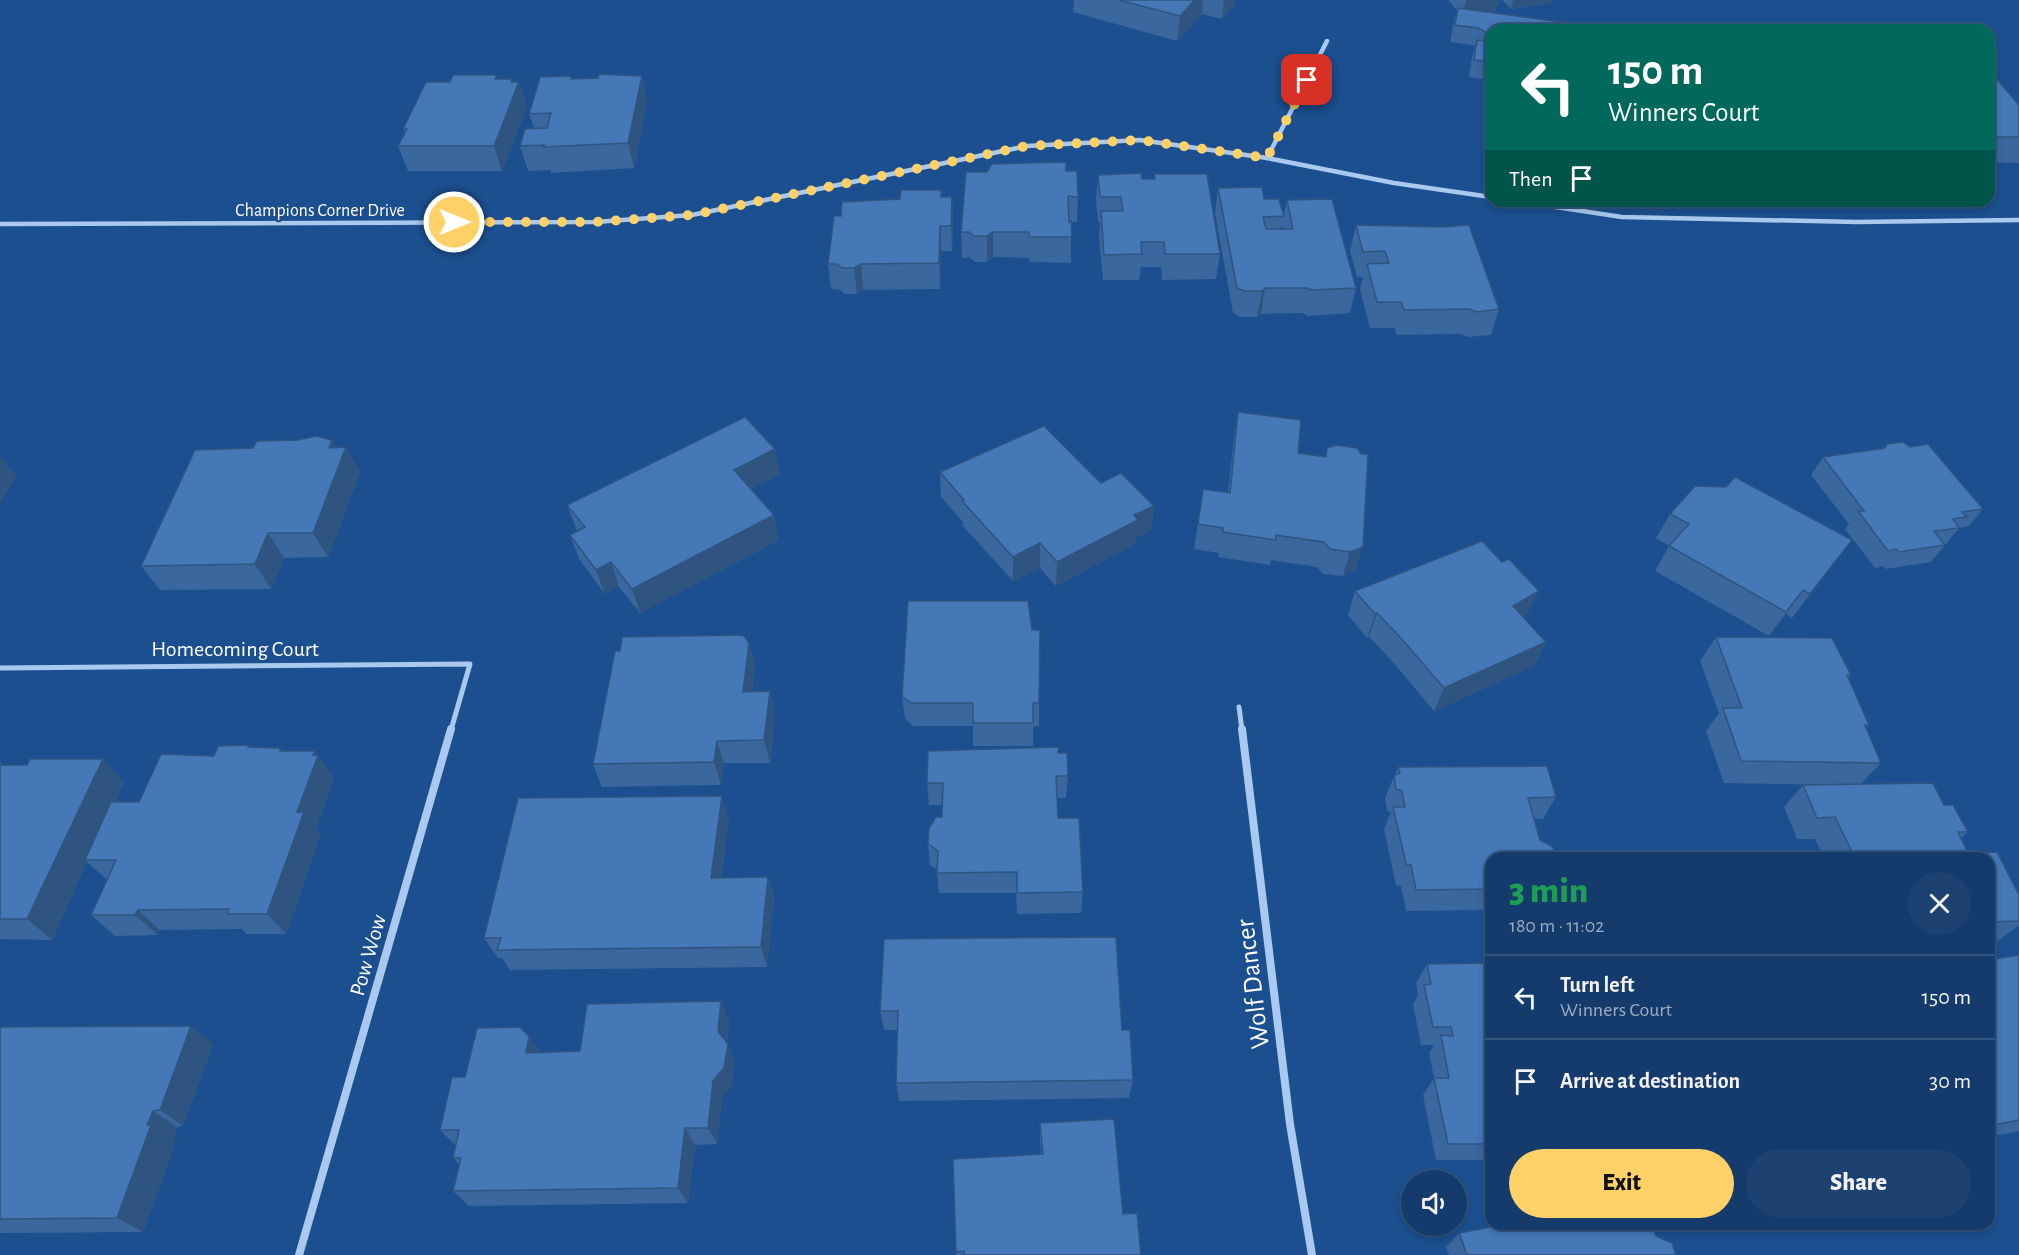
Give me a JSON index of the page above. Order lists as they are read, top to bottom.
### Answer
{
  "streets": {
    "street": [
      "Champions Corner Drive",
      "Homecoming Court",
      "Pow Wow",
      "Wolf Dancer"
    ]
  },
  "crossings": [
    ["Homecoming Court", "Pow Wow"]
  ],
  "page": {
    "turn": ["150 m", "Winners Court"],
    "then": "Then",
    "heading": ["3 min", "180 m · 11:02"],
    "list": [
      {
        "name": "Turn left",
        "note": "Winners Court",
        "value": "150 m"
      },
      {
        "name": "Arrive at destination",
        "value": "30 m"
      }
    ],
    "buttons": ["Exit", "Share"]
  }
}
